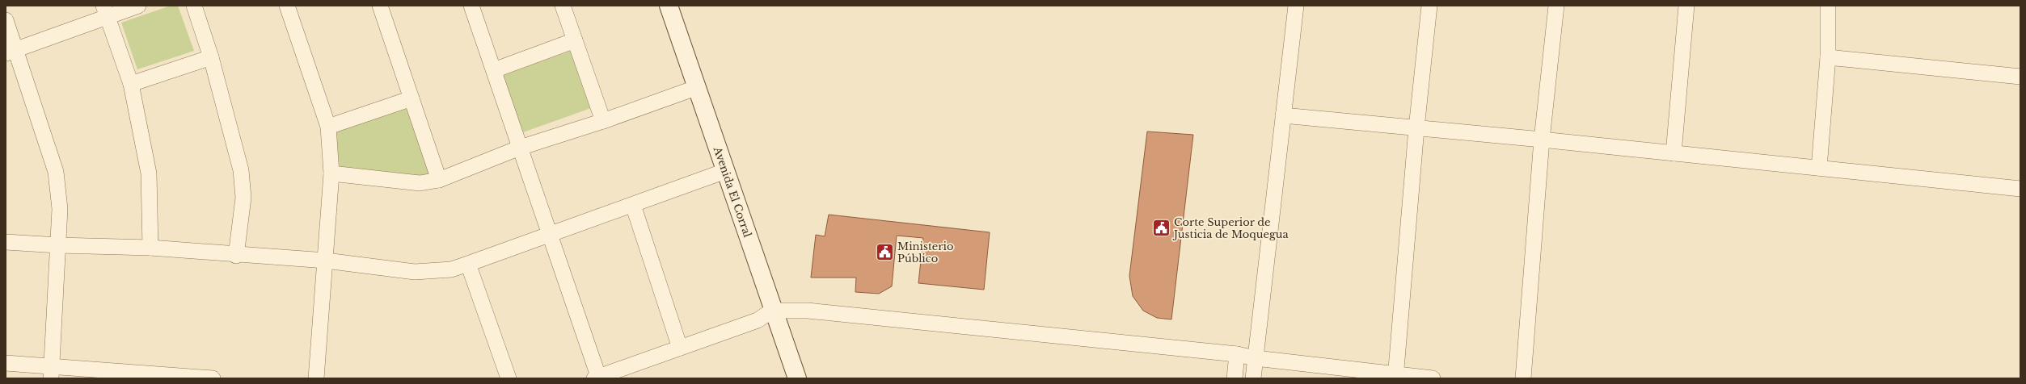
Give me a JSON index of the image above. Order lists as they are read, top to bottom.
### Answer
{
  "streets": {
    "street": ["Avenida El Corral"]
  },
  "places": {
    "public building": ["Corte Superior de Justicia de Moquegua", "Ministerio Público"]
  }
}
